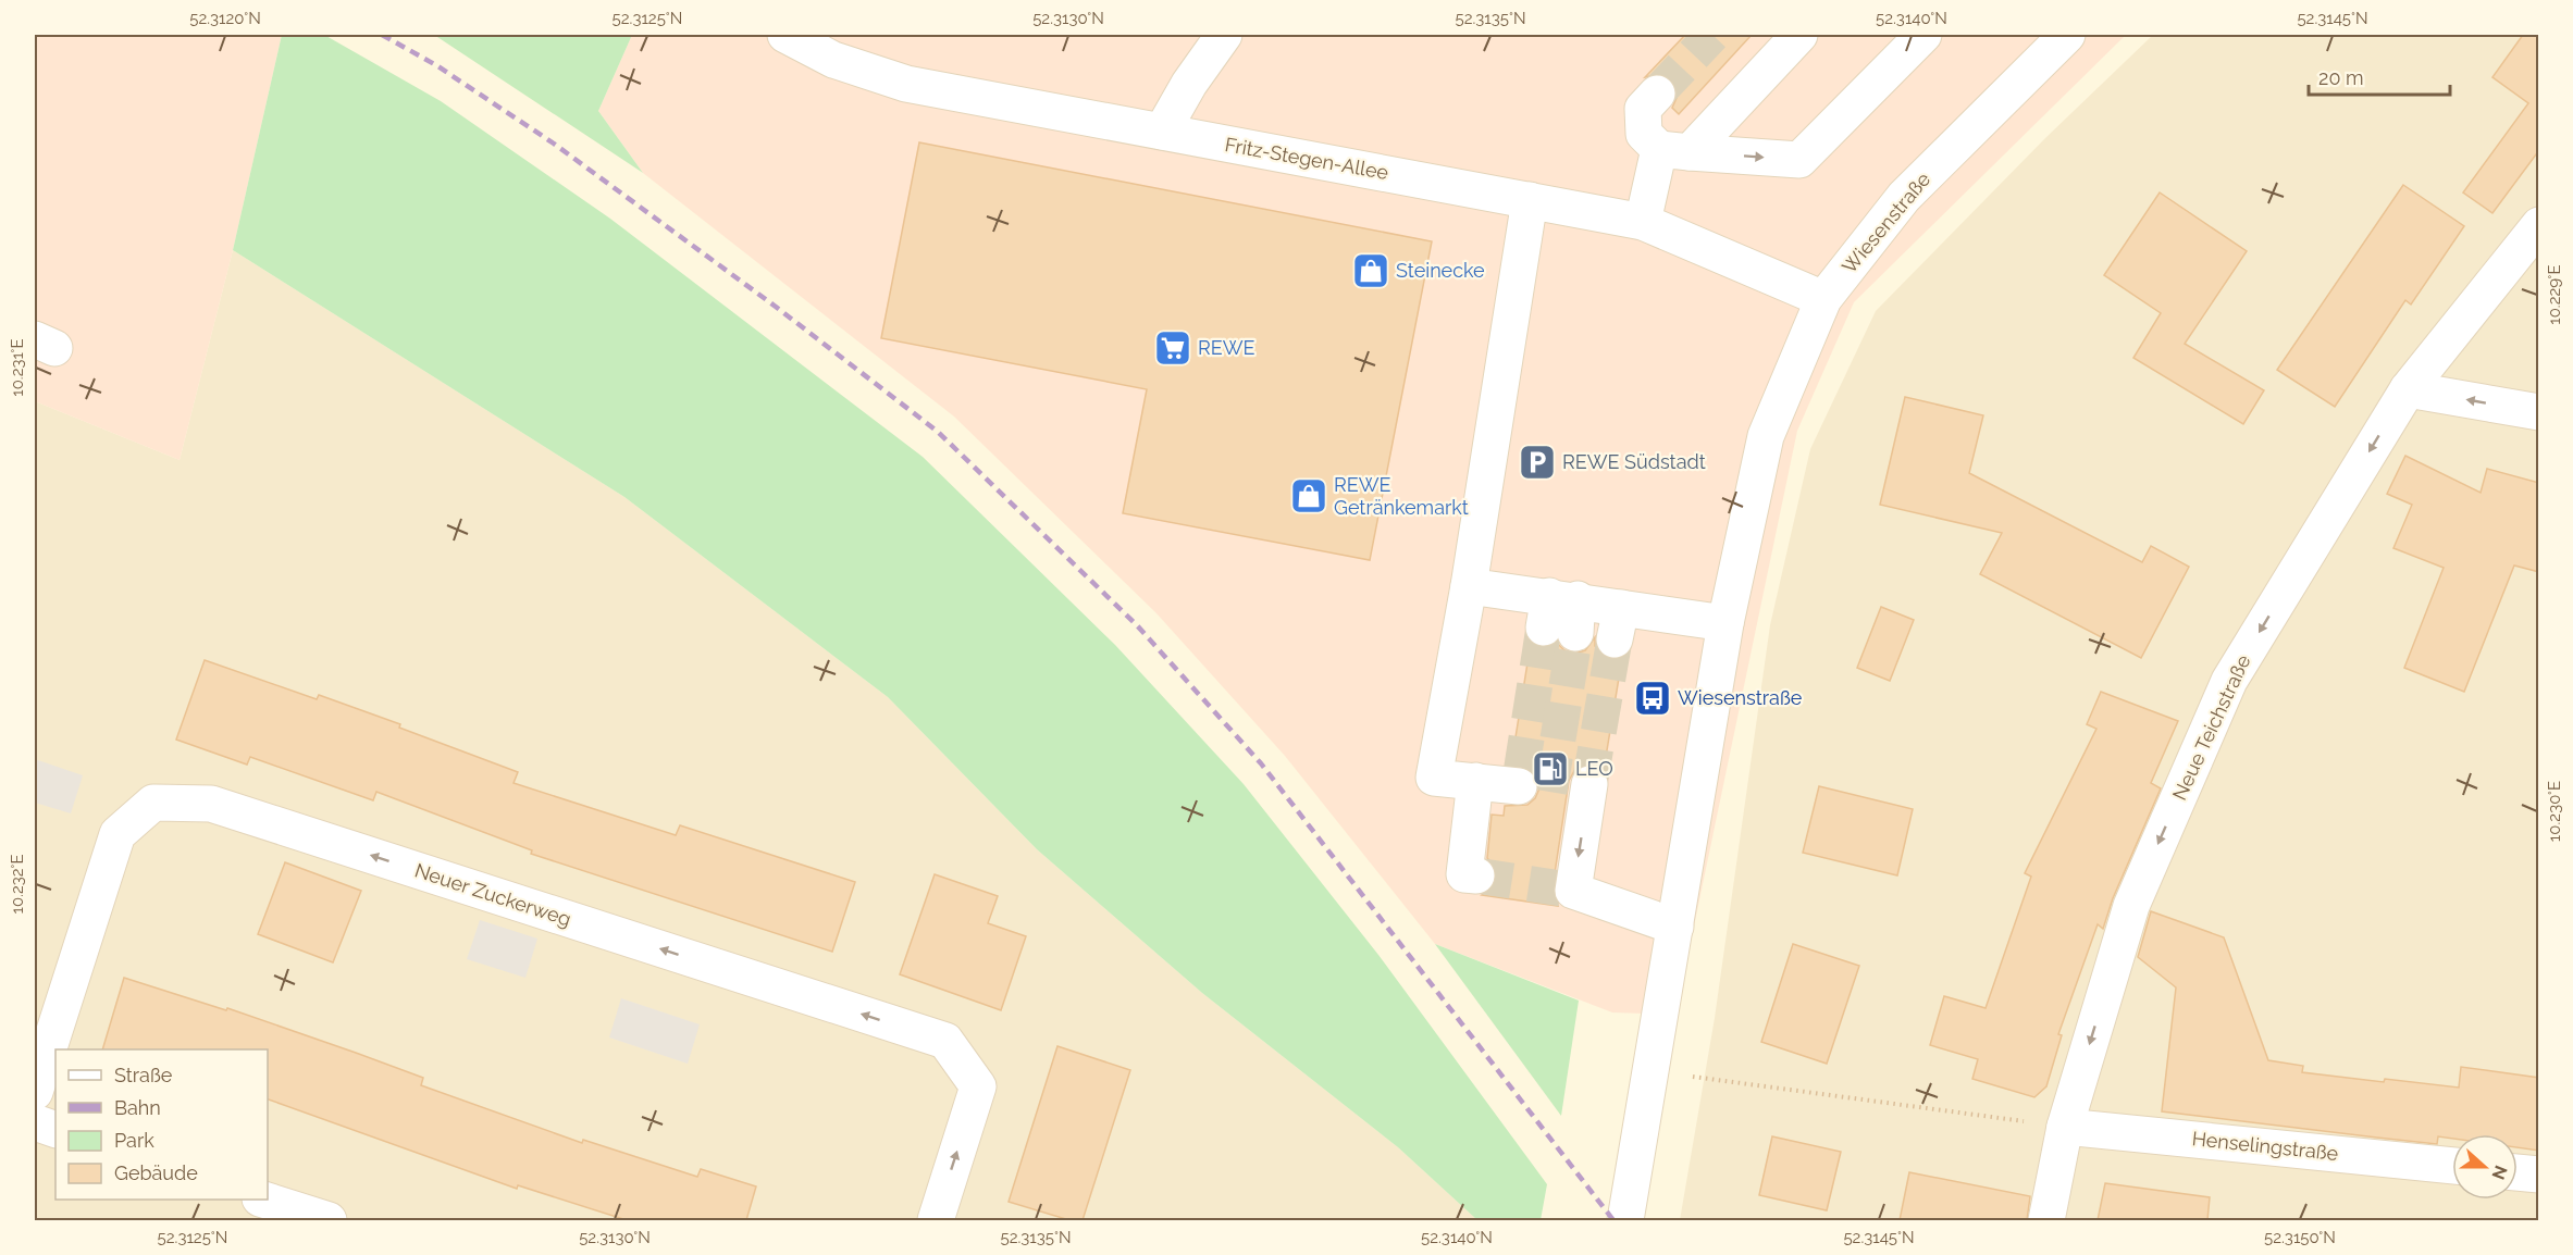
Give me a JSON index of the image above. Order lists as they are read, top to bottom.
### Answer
{
  "streets": {
    "street": [
      "Fritz-Stegen-Allee",
      "Wiesenstraße",
      "Neue Teichstraße",
      "Neuer Zuckerweg",
      "Henselingstraße"
    ]
  },
  "crossings": [
    ["Fritz-Stegen-Allee", "Wiesenstraße"],
    ["Neue Teichstraße", "Henselingstraße"]
  ],
  "one_way": ["Neue Teichstraße"],
  "places": {
    "shop": ["Steinecke", "REWE Getränkemarkt"],
    "supermarket": ["REWE"],
    "parking": ["REWE Südstadt"],
    "bus stop": ["Wiesenstraße"],
    "fuel station": ["LEO"]
  },
  "legend": [
    "Straße",
    "Bahn",
    "Park",
    "Gebäude"
  ],
  "scale_bar": "20 m",
  "north": "right",
  "coordinates": [
    "52.3120°N",
    "52.3125°N",
    "52.3130°N",
    "52.3135°N",
    "52.3140°N",
    "52.3145°N",
    "10.229°E",
    "10.231°E",
    "10.230°E",
    "10.232°E",
    "52.3150°N"
  ]
}
